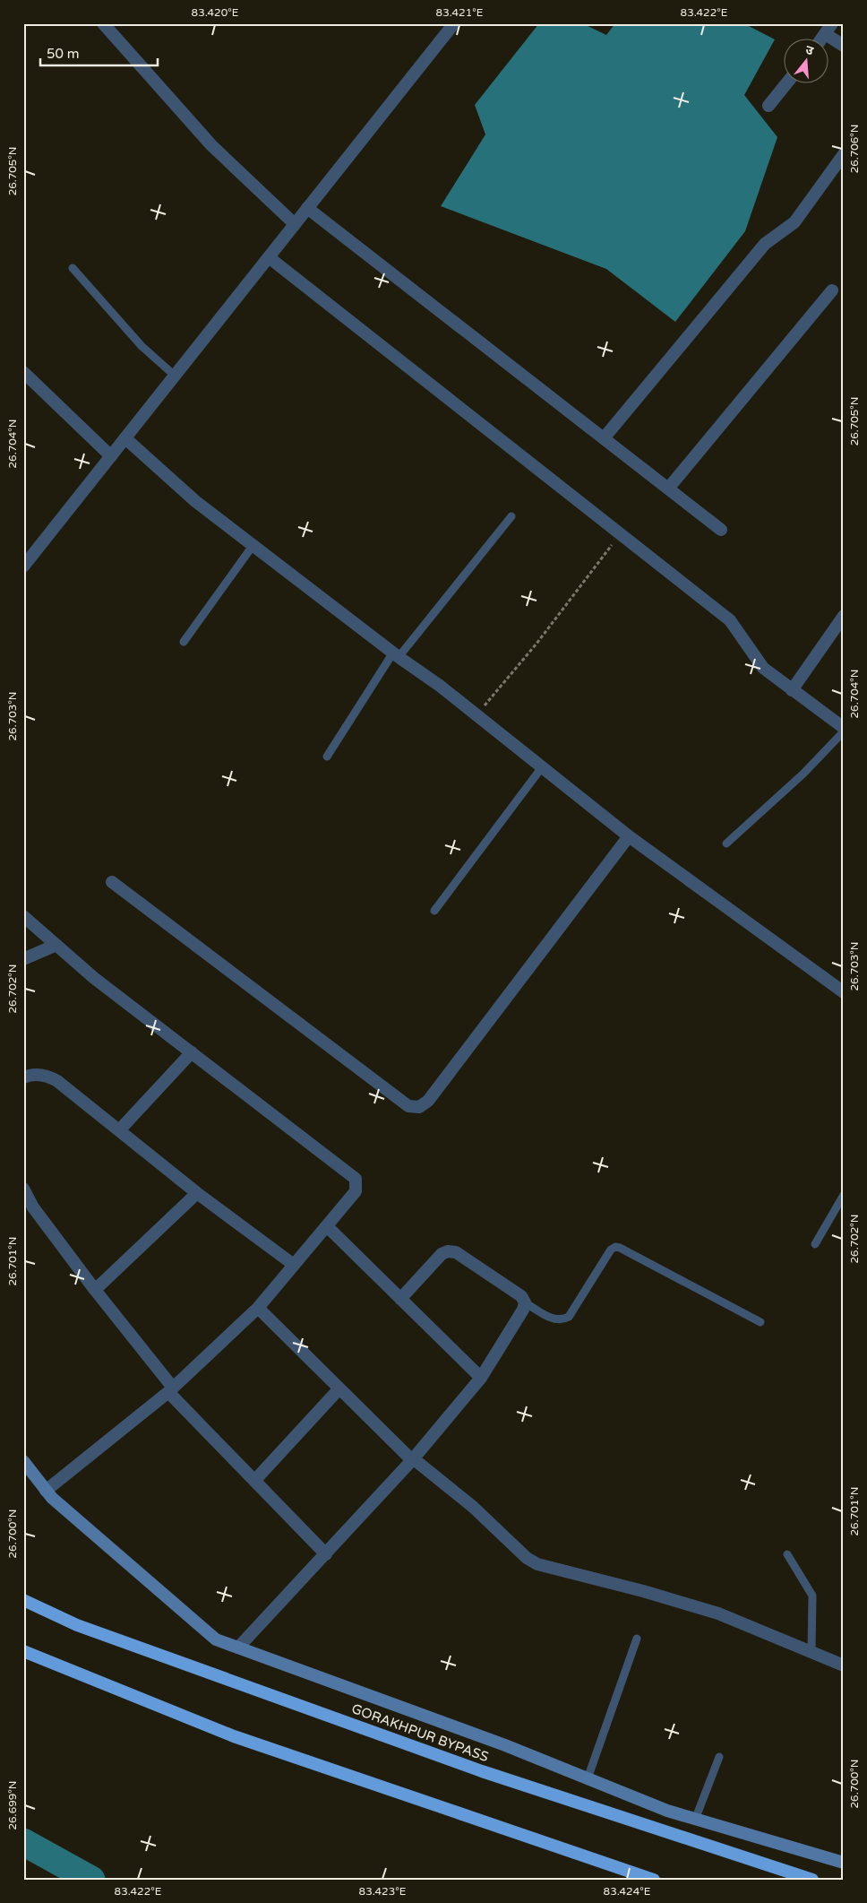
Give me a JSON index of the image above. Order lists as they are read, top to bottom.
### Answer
{
  "streets": {
    "highway": ["GORAKHPUR BYPASS"]
  },
  "scale_bar": "50 m",
  "north": "top",
  "coordinates": [
    "83.420°E",
    "83.421°E",
    "83.422°E",
    "26.706°N",
    "26.705°N",
    "26.704°N",
    "26.703°N",
    "26.702°N",
    "26.701°N",
    "26.700°N",
    "26.699°N",
    "83.423°E",
    "83.424°E"
  ]
}
